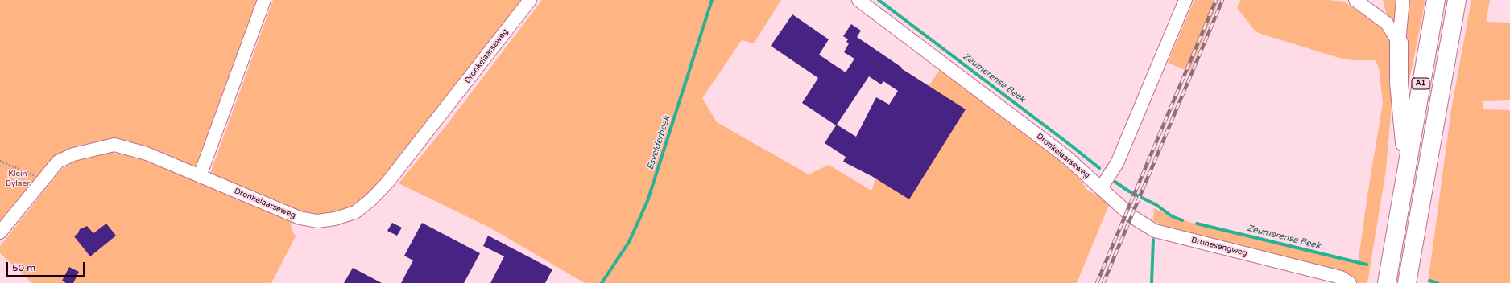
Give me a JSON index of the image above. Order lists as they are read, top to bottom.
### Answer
{
  "streets": {
    "highway": ["A1"],
    "street": ["Dronkelaarseweg", "Brunesengweg"]
  },
  "crossings": [
    ["Dronkelaarseweg", "Brunesengweg"]
  ],
  "water": ["Zeumerense Beek", "Esvelderbeek"],
  "parks": ["Klein Bylaer"],
  "scale_bar": "50 m"
}
